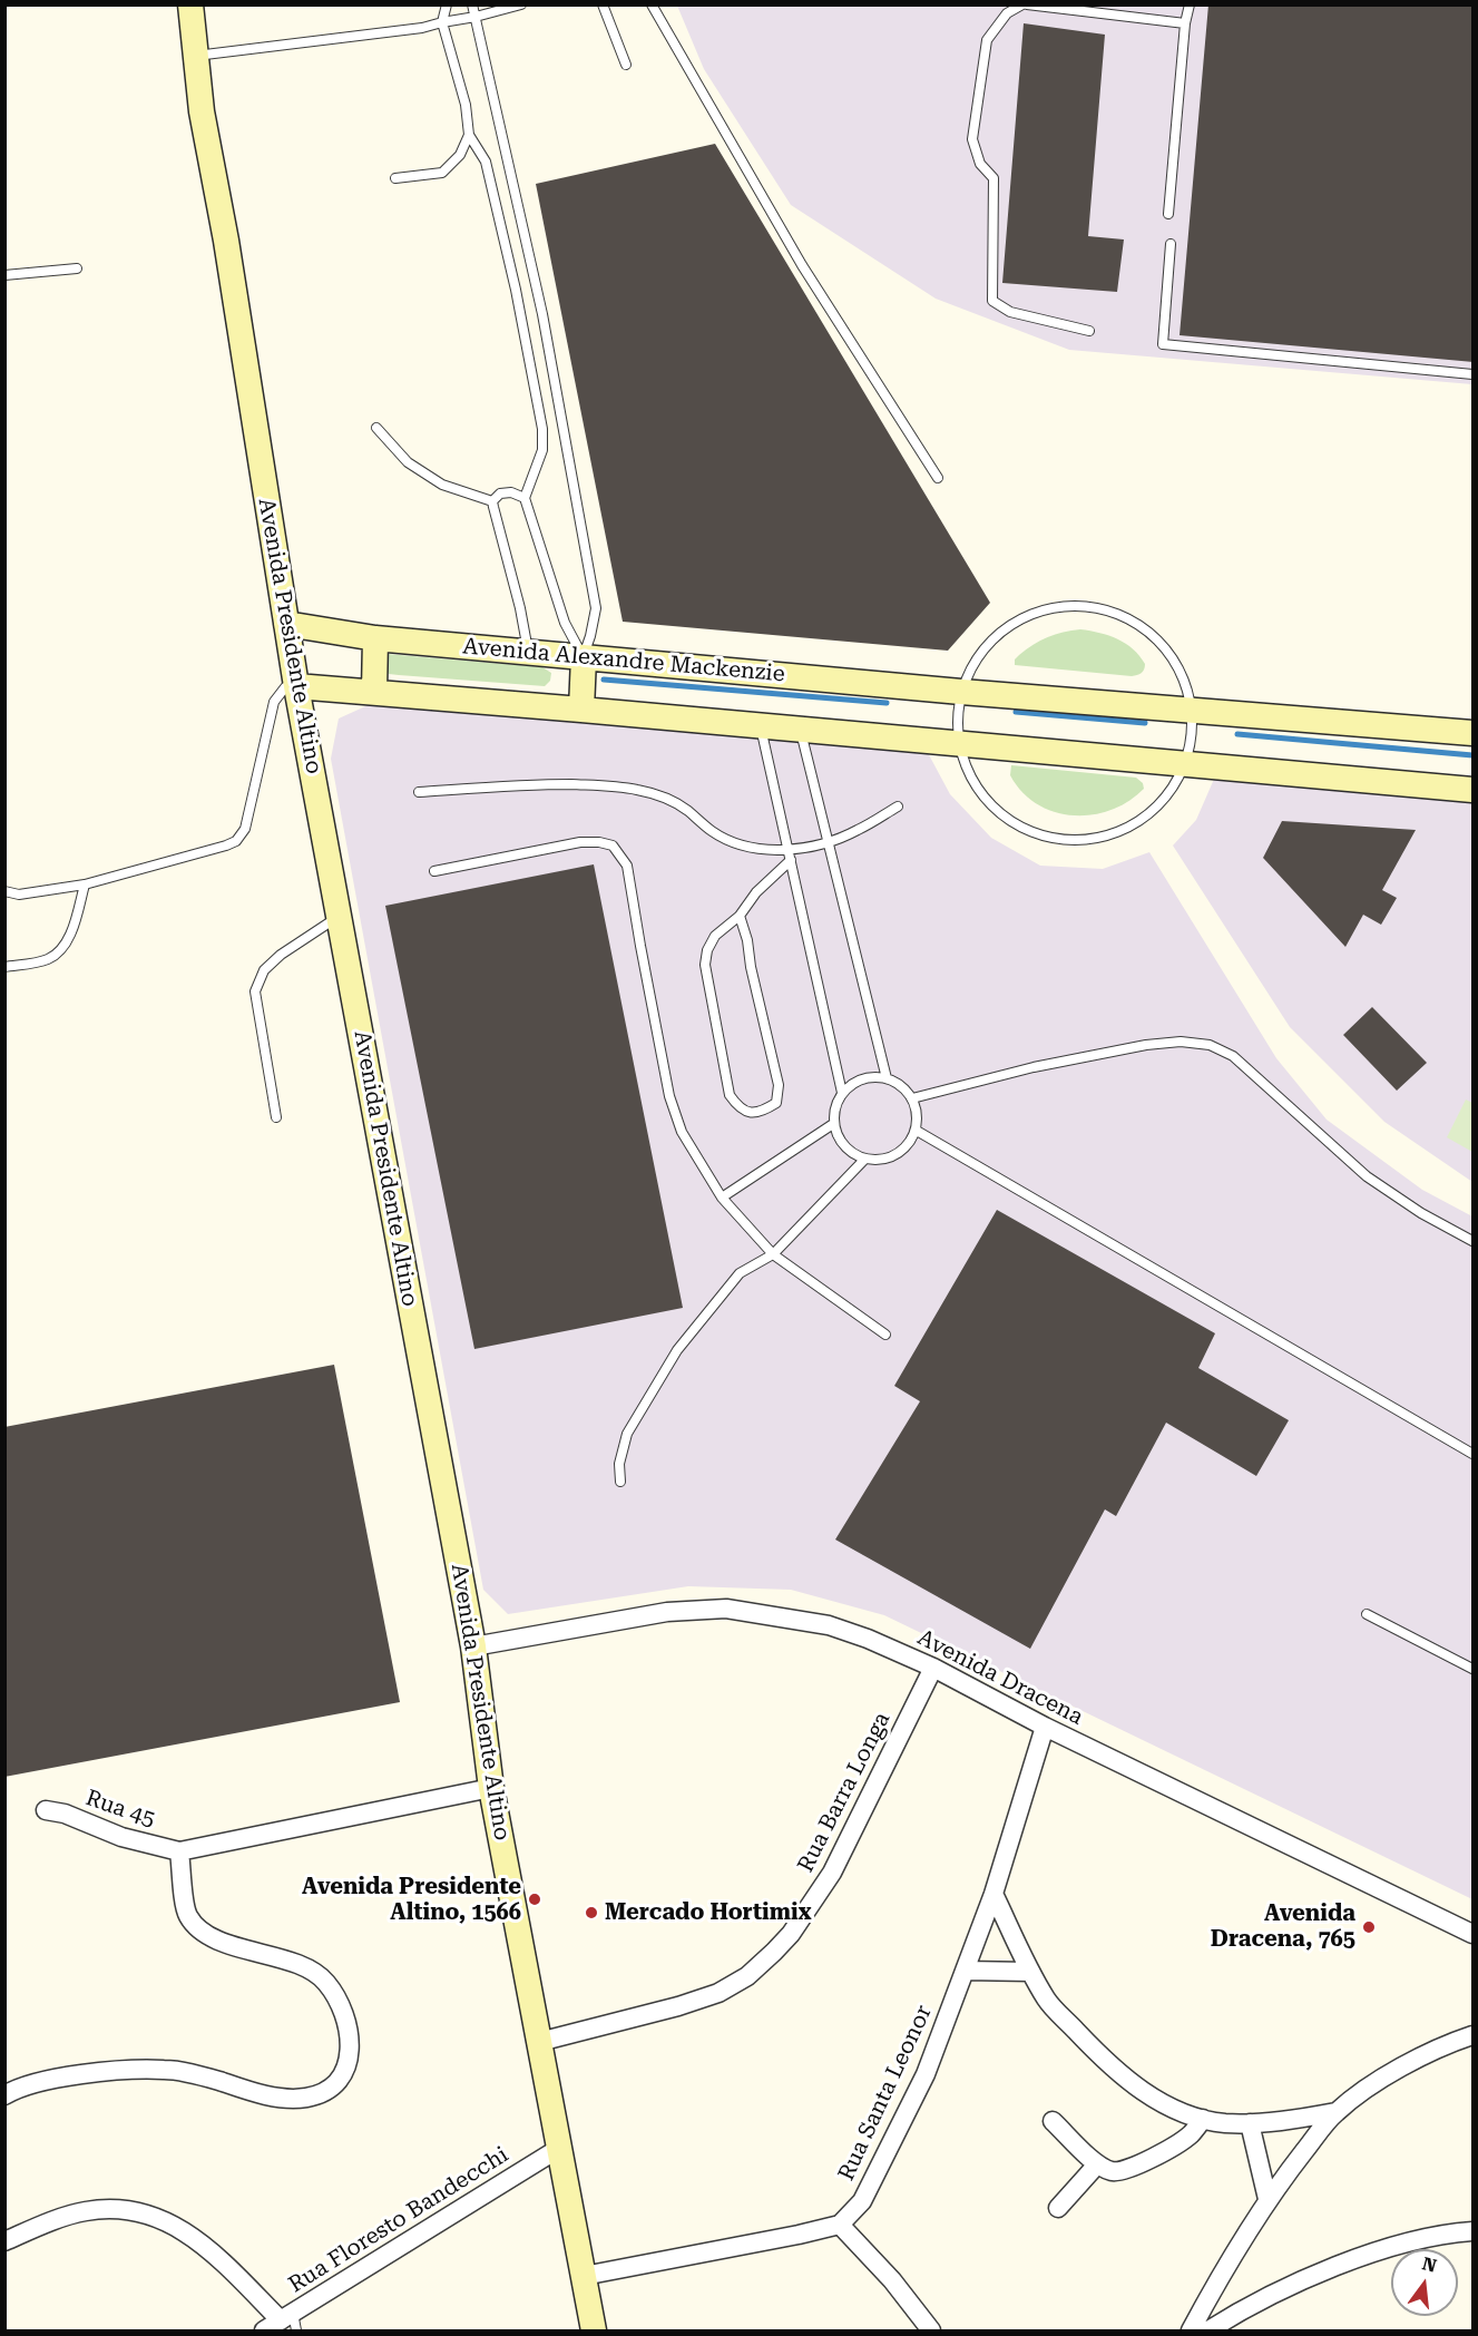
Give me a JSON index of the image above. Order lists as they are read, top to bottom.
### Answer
{
  "streets": {
    "street": [
      "Avenida Presidente Altino",
      "Avenida Alexandre Mackenzie",
      "Avenida Dracena",
      "Rua Barra Longa",
      "Rua 45",
      "Rua Santa Leonor",
      "Rua Floresto Bandecchi"
    ]
  },
  "crossings": [
    ["Avenida Presidente Altino", "Avenida Alexandre Mackenzie"],
    ["Avenida Presidente Altino", "Avenida Dracena"],
    ["Avenida Presidente Altino", "Rua Barra Longa"],
    ["Avenida Presidente Altino", "Rua Floresto Bandecchi"],
    ["Avenida Dracena", "Rua Barra Longa"],
    ["Avenida Dracena", "Rua Santa Leonor"]
  ],
  "places": ["Avenida Presidente Altino, 1566", "Mercado Hortimix", "Avenida Dracena, 765"],
  "north": "top"
}
